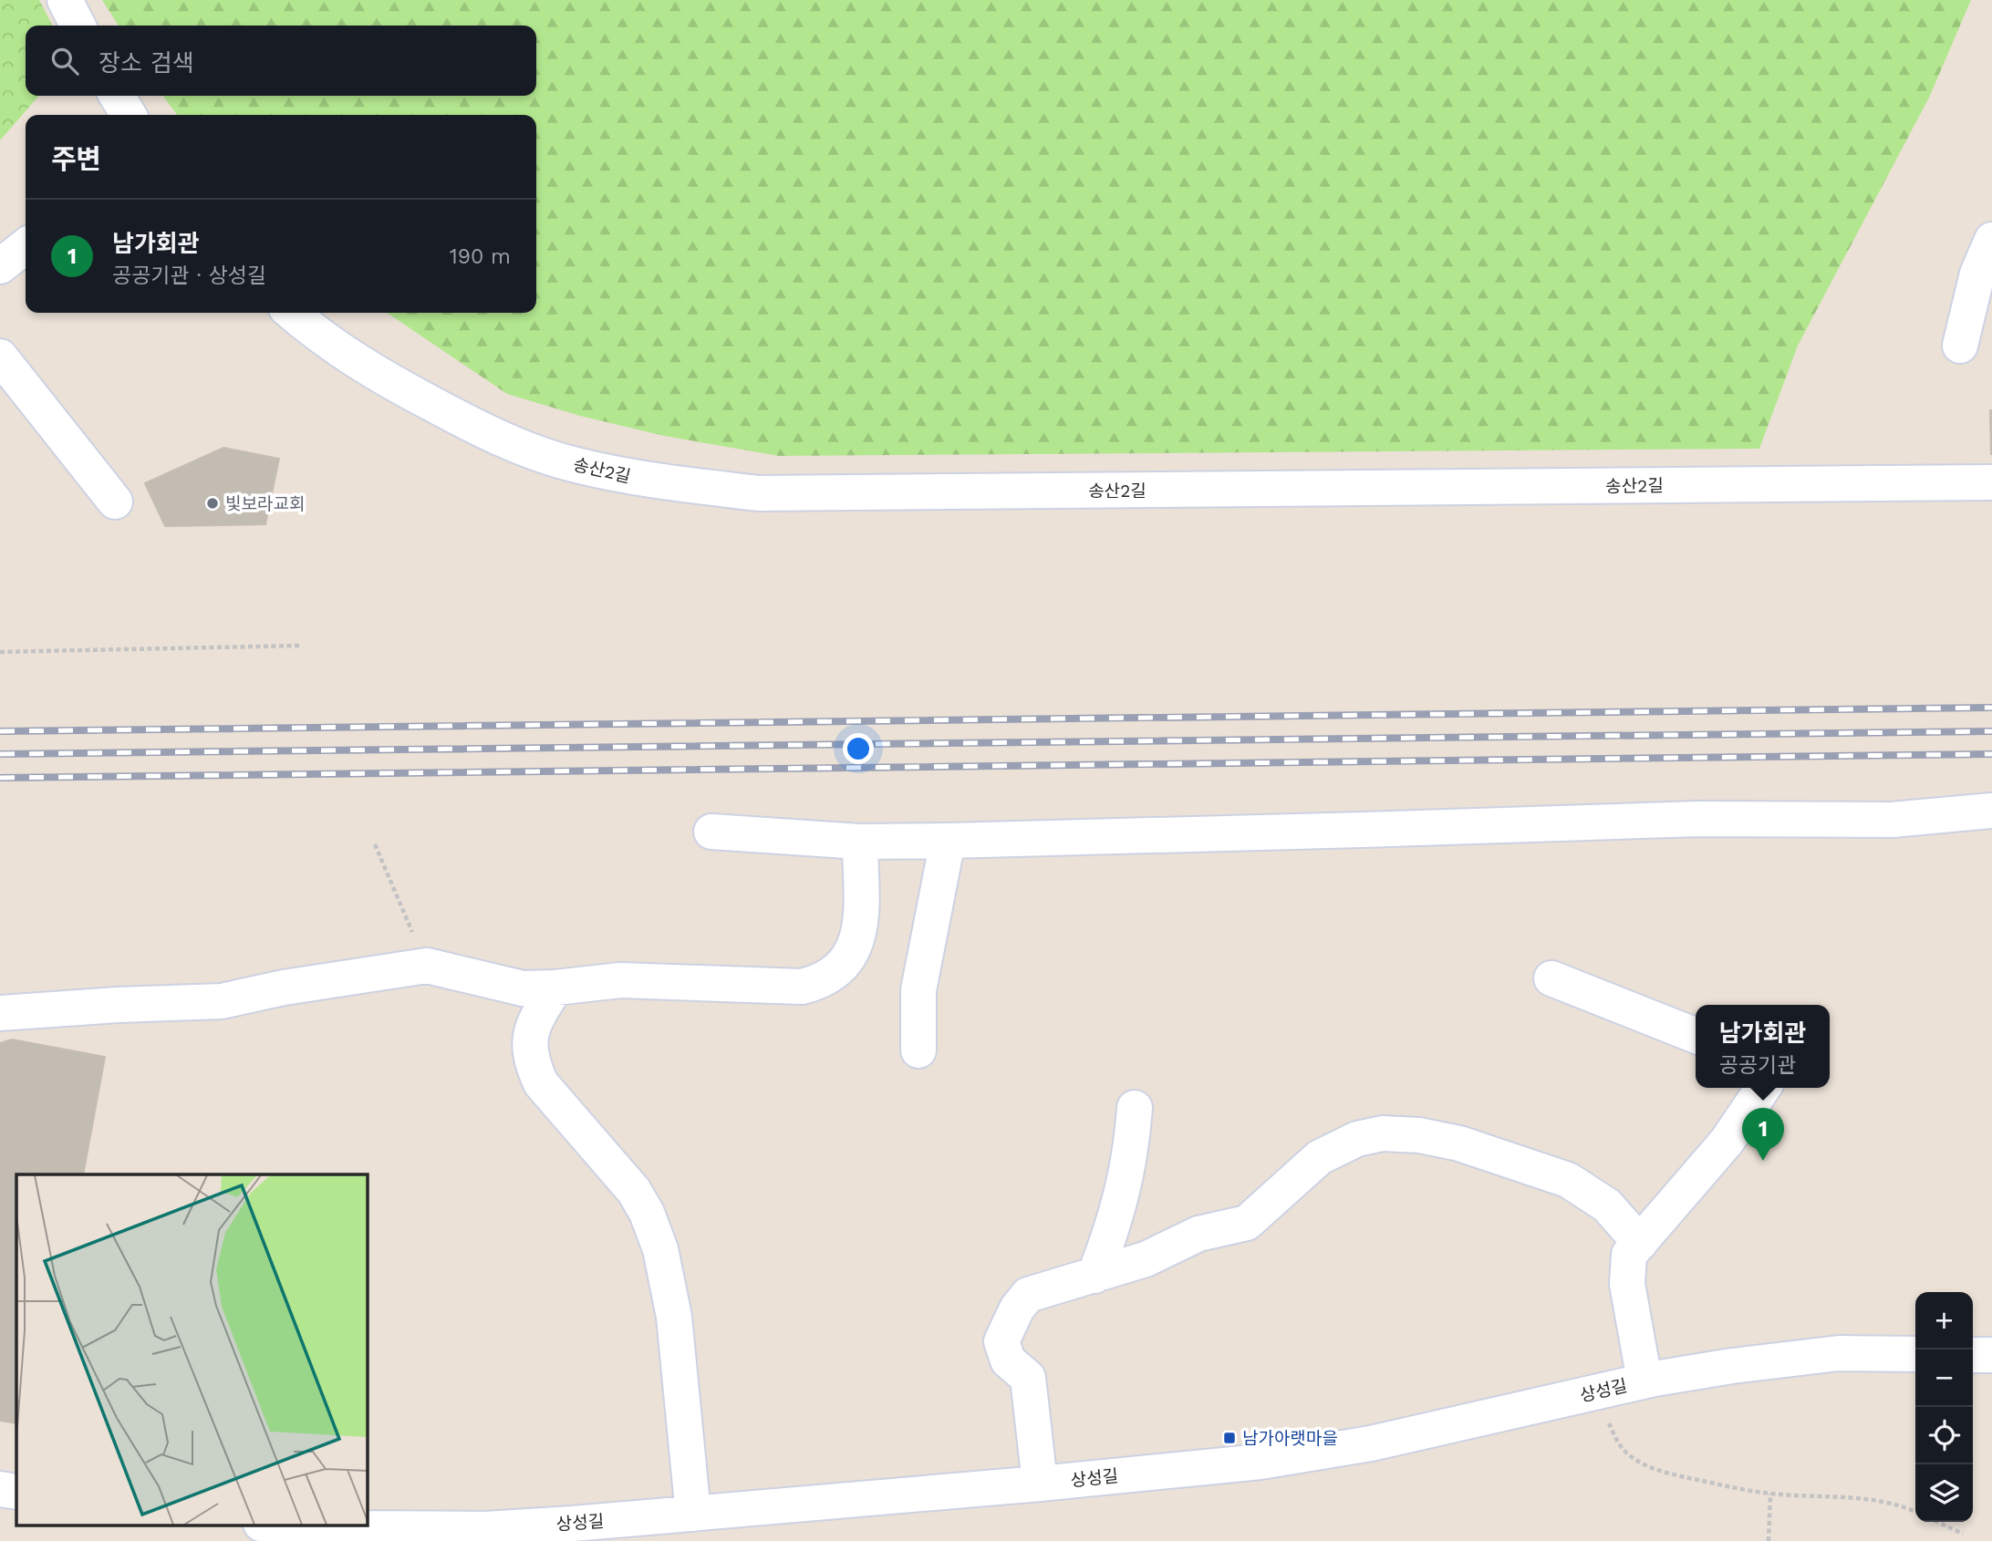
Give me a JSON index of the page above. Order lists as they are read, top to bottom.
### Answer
{
  "streets": {
    "street": ["송산2길", "상성길"]
  },
  "places": {
    "other": ["빛보라교회"],
    "transit": ["남가아랫마을"]
  },
  "page": {
    "search": "장소 검색",
    "heading": "주변",
    "list": [
      {
        "mark": "1",
        "name": "남가회관",
        "note": "공공기관 · 상성길",
        "value": "190 m"
      }
    ],
    "popup": ["남가회관", "공공기관"],
    "pins": "1",
    "map_buttons": ["+", "−"]
  }
}
